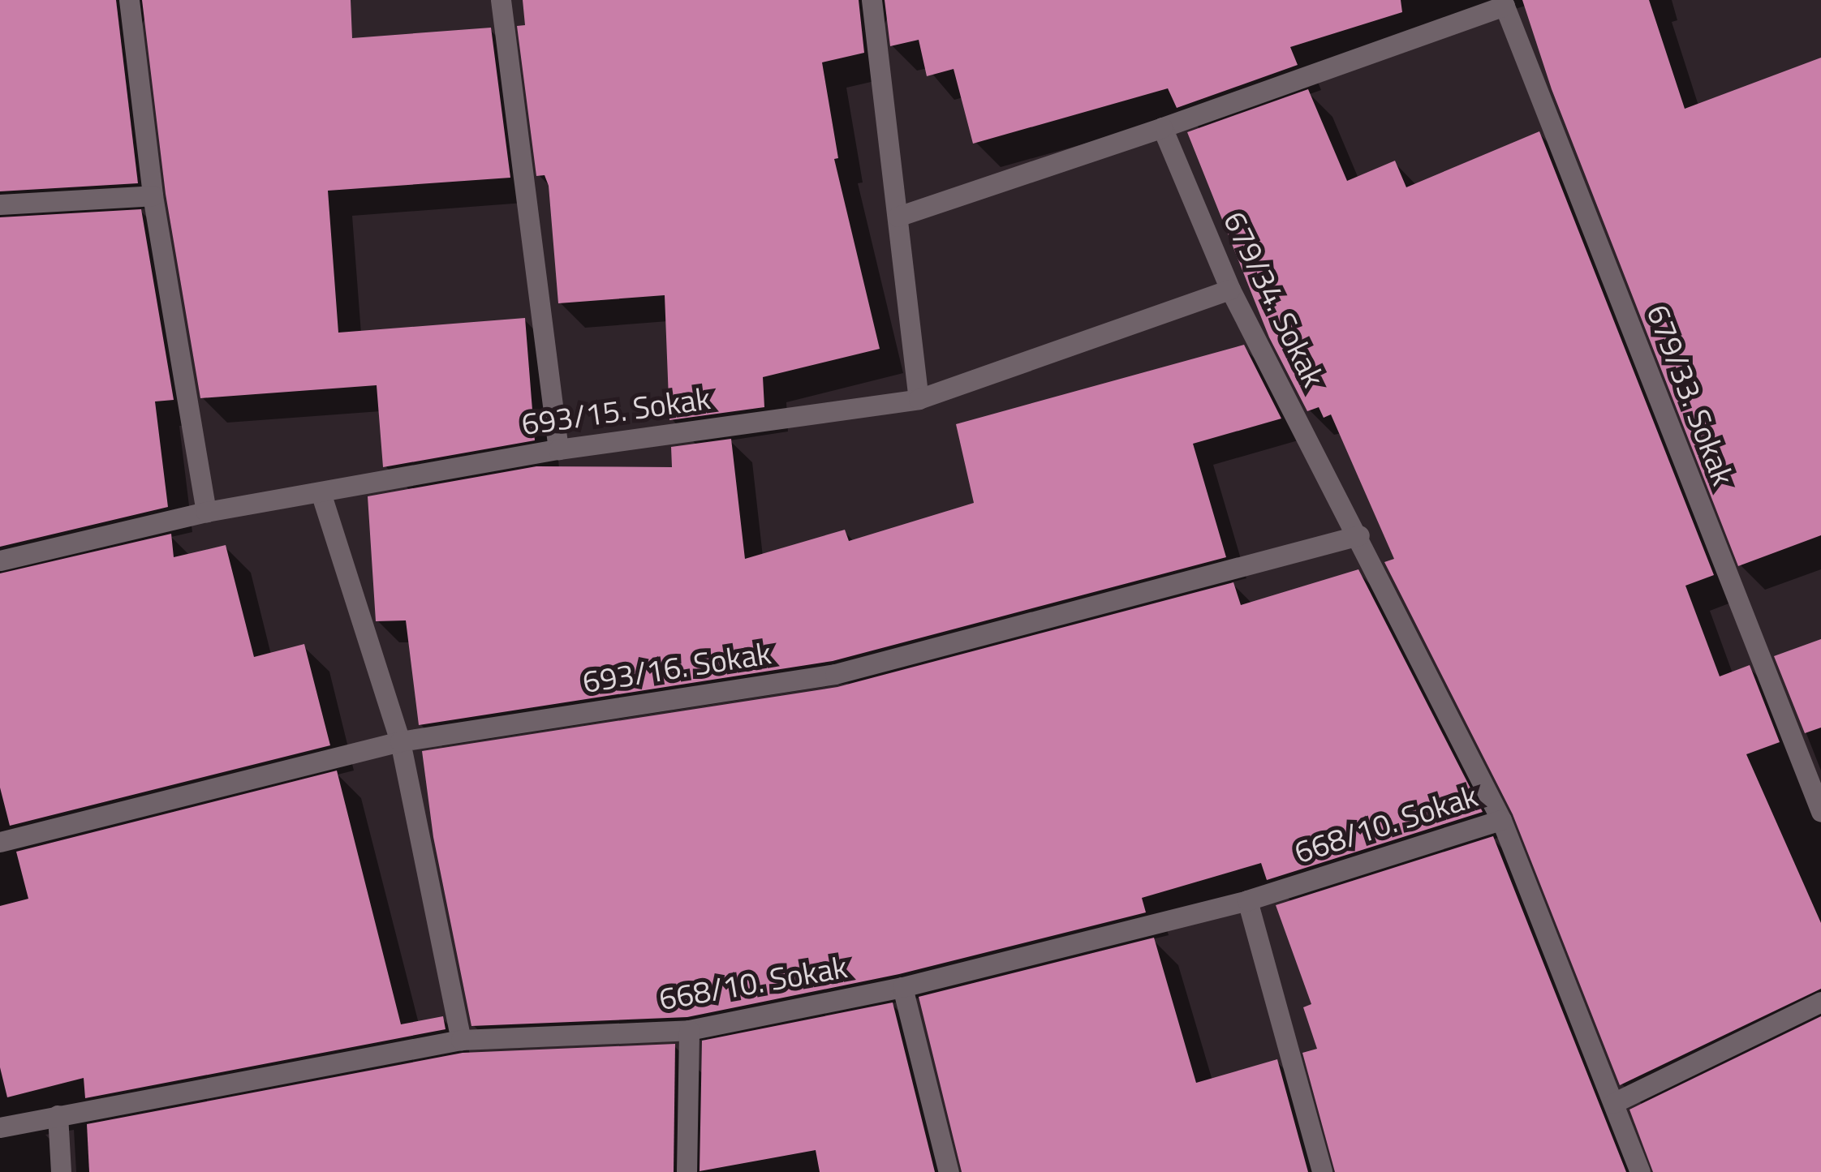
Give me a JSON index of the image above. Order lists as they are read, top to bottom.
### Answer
{
  "streets": {
    "street": [
      "679/34. Sokak",
      "679/33. Sokak",
      "693/15. Sokak",
      "693/16. Sokak",
      "668/10. Sokak"
    ]
  },
  "crossings": [
    ["679/34. Sokak", "693/15. Sokak"],
    ["679/34. Sokak", "693/16. Sokak"],
    ["679/34. Sokak", "668/10. Sokak"]
  ]
}
